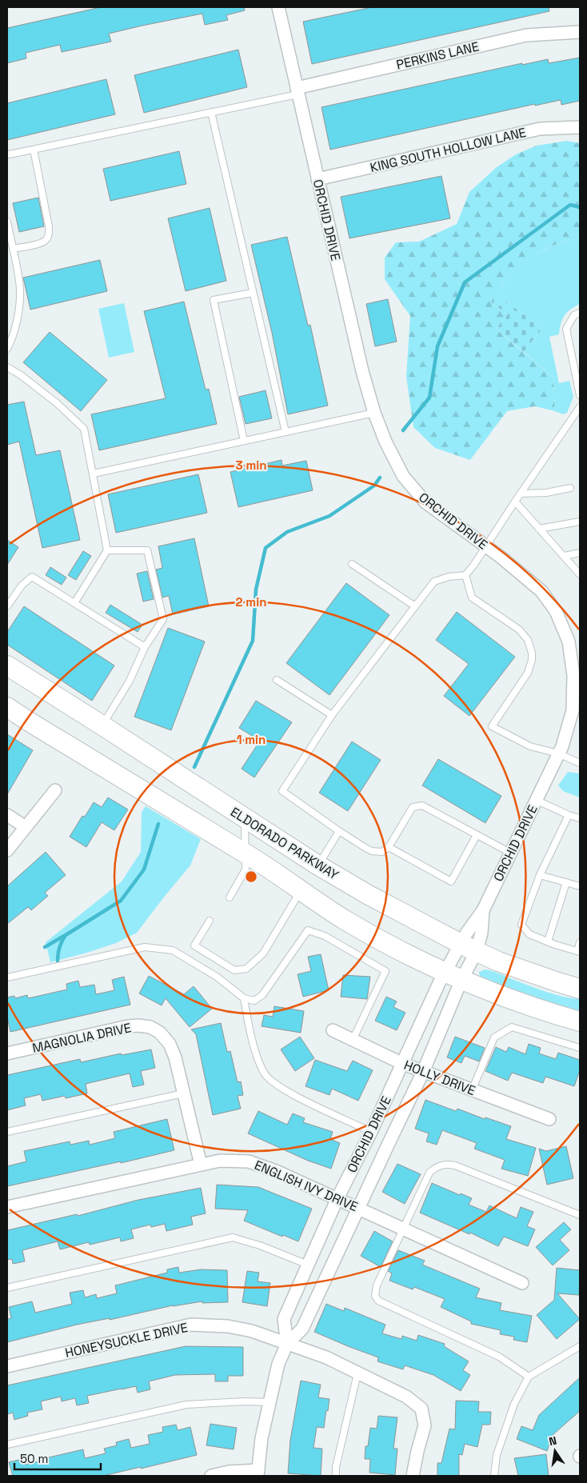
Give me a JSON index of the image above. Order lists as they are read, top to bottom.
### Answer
{
  "streets": {
    "main road": ["ELDORADO PARKWAY"],
    "street": [
      "PERKINS LANE",
      "KING SOUTH HOLLOW LANE",
      "ORCHID DRIVE",
      "MAGNOLIA DRIVE",
      "HOLLY DRIVE",
      "ENGLISH IVY DRIVE",
      "HONEYSUCKLE DRIVE"
    ]
  },
  "crossings": [
    ["PERKINS LANE", "ORCHID DRIVE"],
    ["KING SOUTH HOLLOW LANE", "ORCHID DRIVE"],
    ["ORCHID DRIVE", "ELDORADO PARKWAY"],
    ["ORCHID DRIVE", "HOLLY DRIVE"],
    ["ORCHID DRIVE", "ENGLISH IVY DRIVE"],
    ["ORCHID DRIVE", "HONEYSUCKLE DRIVE"],
    ["MAGNOLIA DRIVE", "ENGLISH IVY DRIVE"]
  ],
  "scale_bar": "50 m",
  "north": "top",
  "rings": ["3 min", "2 min", "1 min"]
}
